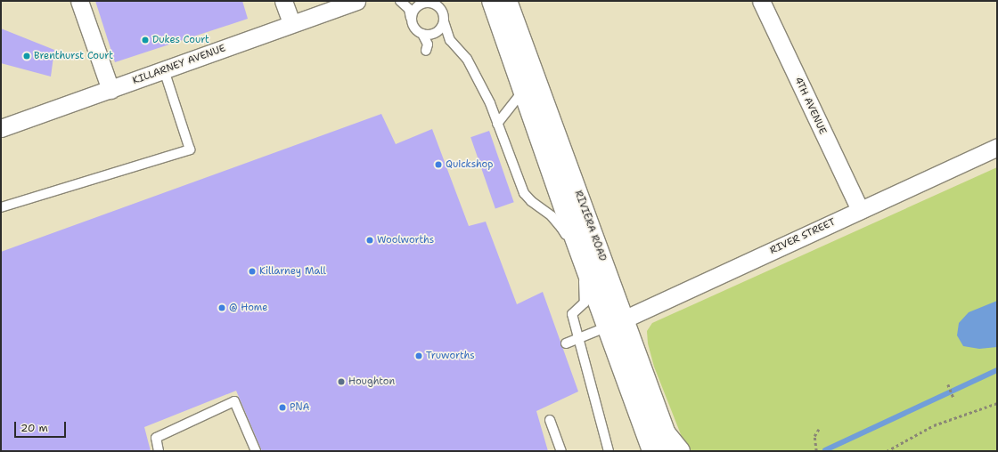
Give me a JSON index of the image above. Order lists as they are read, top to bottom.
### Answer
{
  "streets": {
    "main road": ["RIVIERA ROAD"],
    "street": ["KILLARNEY AVENUE", "4TH AVENUE", "RIVER STREET"]
  },
  "crossings": [
    ["4TH AVENUE", "RIVER STREET"],
    ["RIVIERA ROAD", "RIVER STREET"]
  ],
  "places": [
    "Dukes Court",
    "Brenthurst Court",
    "Quickshop",
    "Woolworths",
    "Killarney Mall",
    "@ Home",
    "Truworths",
    "Houghton",
    "PNA"
  ],
  "scale_bar": "20 m"
}
